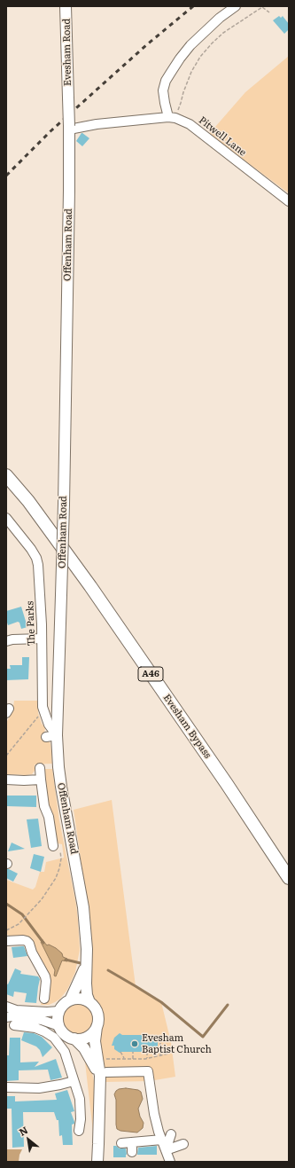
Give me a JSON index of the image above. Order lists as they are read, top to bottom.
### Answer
{
  "streets": {
    "highway": ["A46", "Evesham Bypass"],
    "main road": ["Evesham Road", "Offenham Road"],
    "street": ["Pitwell Lane", "The Parks"]
  },
  "crossings": [
    ["Evesham Road", "Offenham Road"],
    ["Offenham Road", "The Parks"]
  ],
  "places": ["Evesham Baptist Church"],
  "north": "top left"
}
